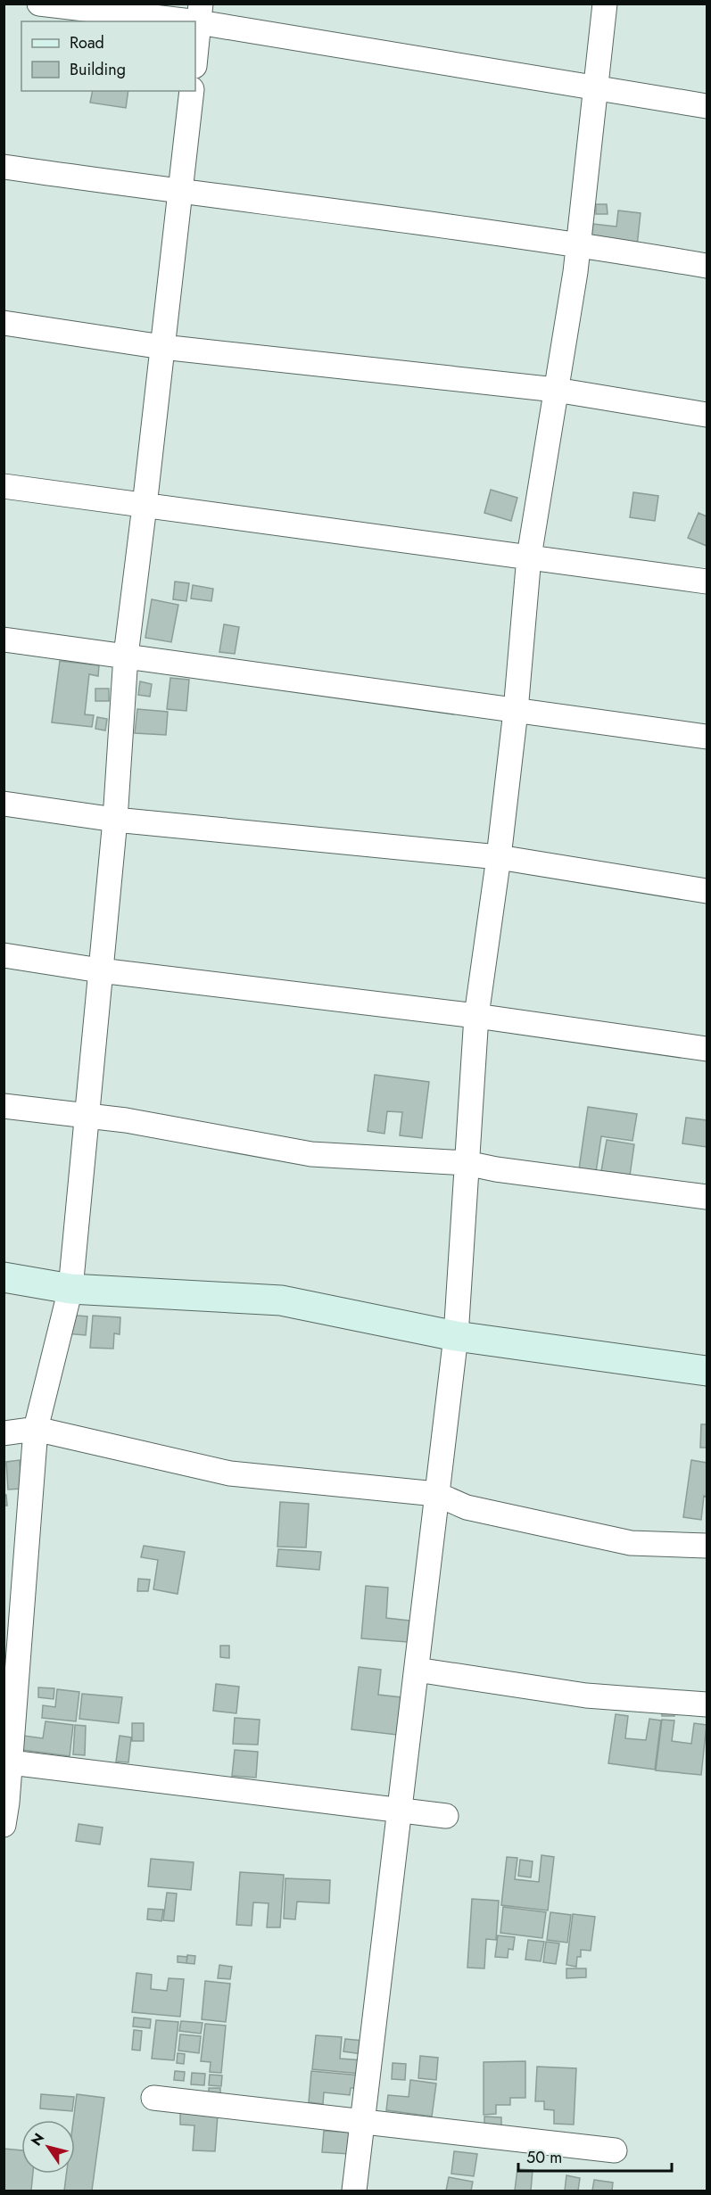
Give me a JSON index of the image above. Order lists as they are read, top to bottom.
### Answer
{
  "legend": ["Road", "Building"],
  "scale_bar": "50 m",
  "north": "top left"
}
